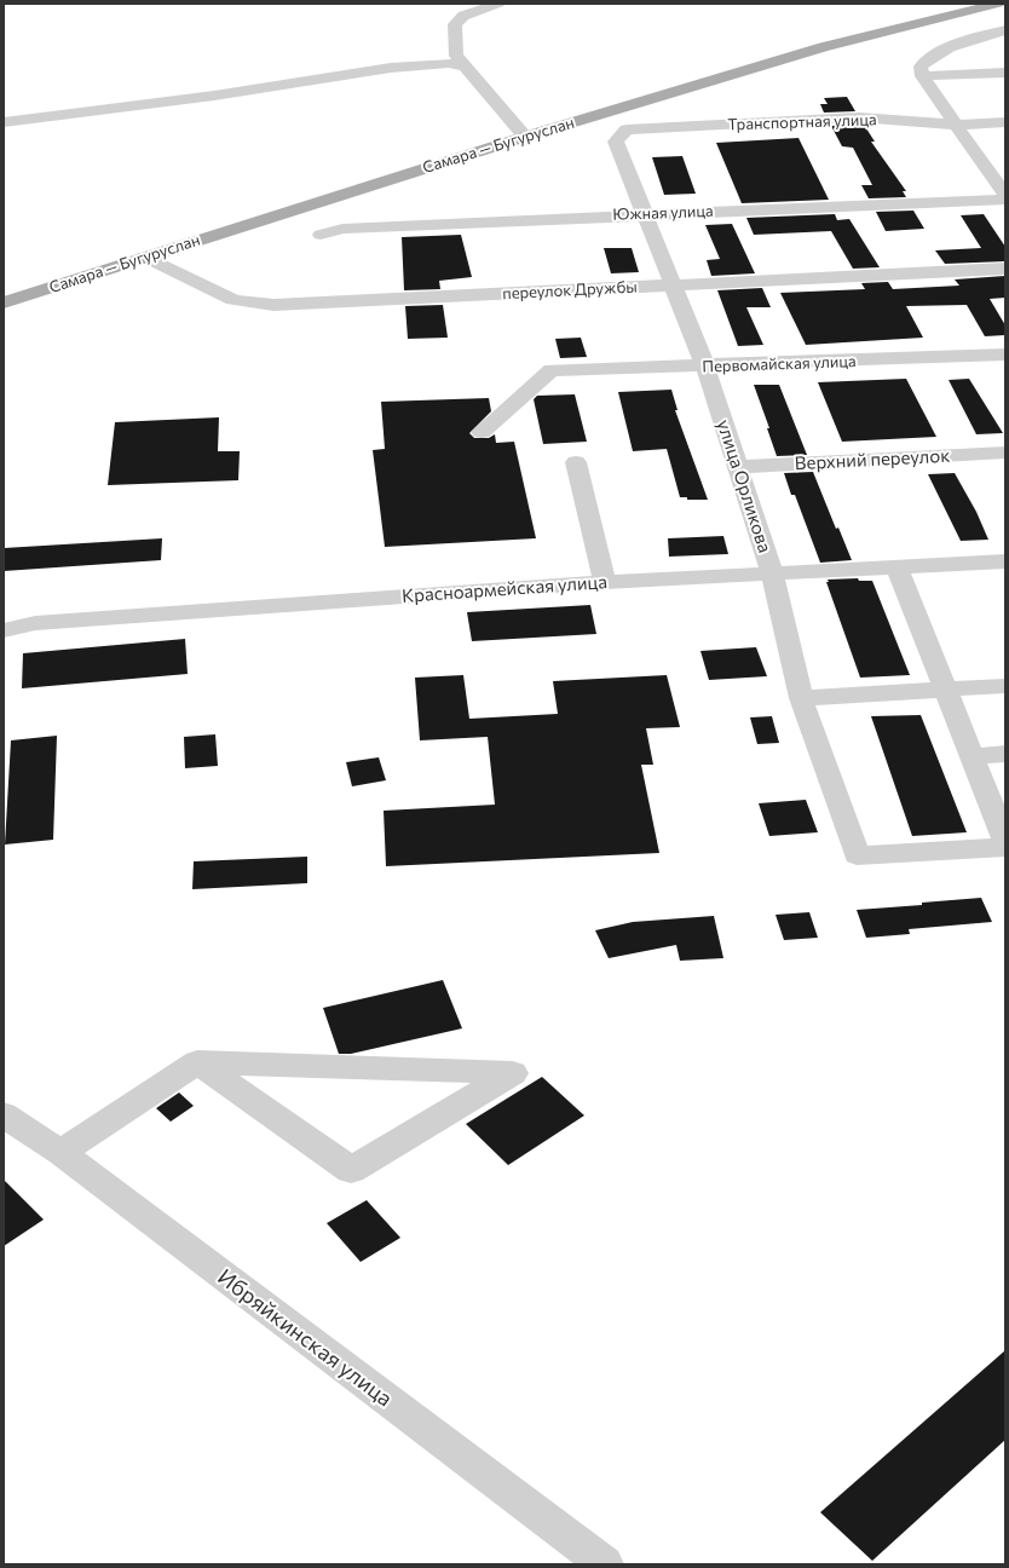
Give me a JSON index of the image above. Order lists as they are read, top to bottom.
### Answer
{
  "streets": {
    "main road": ["Самара — Бугуруслан"],
    "street": [
      "Транспортная улица",
      "Южная улица",
      "переулок Дружбы",
      "Первомайская улица",
      "Верхний переулок",
      "улица Орликова",
      "Красноармейская улица",
      "Ибряйкинская улица"
    ]
  },
  "crossings": [
    ["Транспортная улица", "улица Орликова"],
    ["Самара — Бугуруслан", "переулок Дружбы"],
    ["Южная улица", "улица Орликова"],
    ["переулок Дружбы", "улица Орликова"],
    ["Первомайская улица", "улица Орликова"],
    ["Верхний переулок", "улица Орликова"],
    ["улица Орликова", "Красноармейская улица"]
  ]
}
